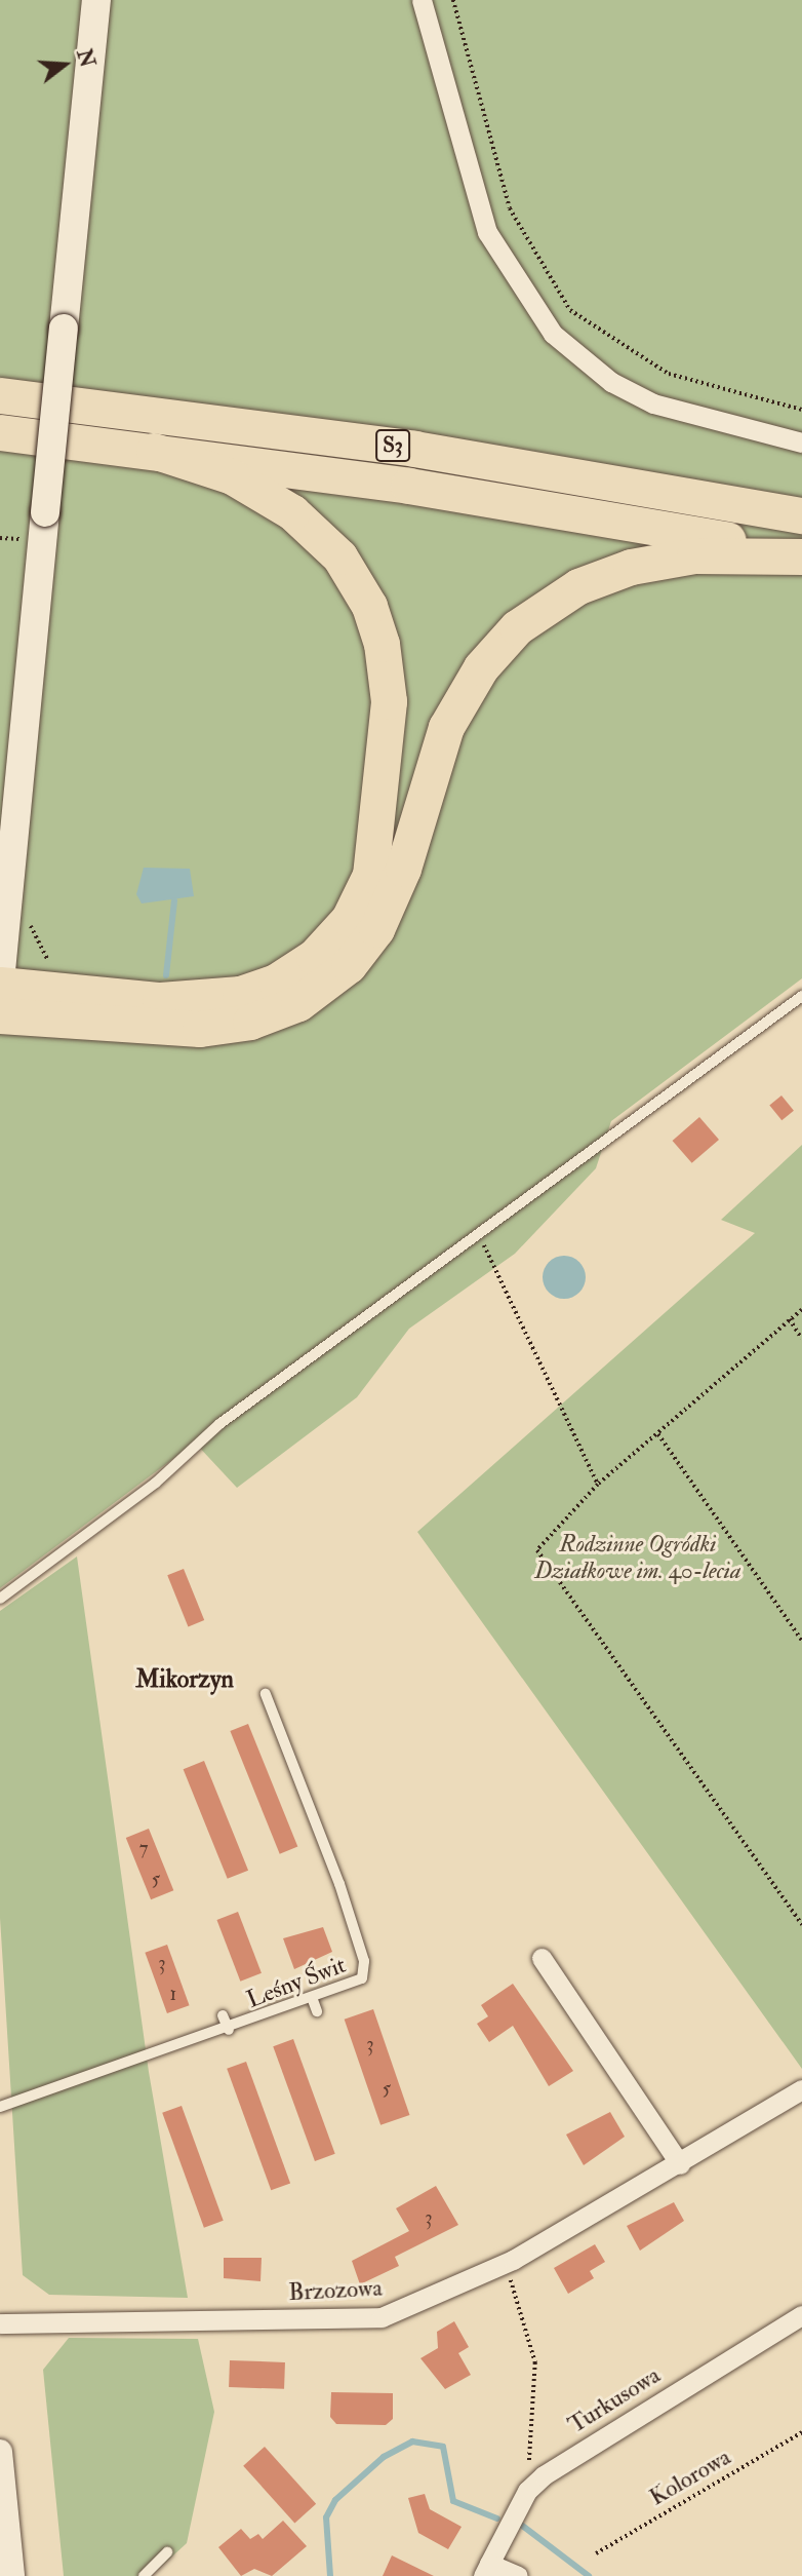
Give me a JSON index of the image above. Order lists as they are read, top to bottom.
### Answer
{
  "streets": {
    "highway": ["S3"],
    "street": ["Brzozowa", "Turkusowa"],
    "lane": ["Leśny Świt"],
    "path": ["Kolorowa"]
  },
  "districts": ["Mikorzyn"],
  "parks": ["Rodzinne Ogródki Działkowe im. 40-lecia"],
  "house_numbers": [
    "7",
    "5",
    "3",
    "1",
    "3",
    "5",
    "3"
  ],
  "north": "right"
}
